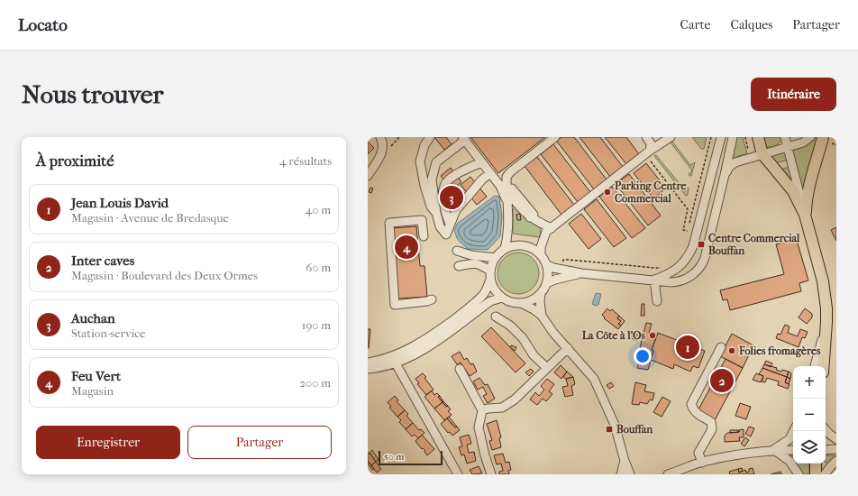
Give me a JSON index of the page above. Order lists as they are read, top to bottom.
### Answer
{
  "places": {
    "other": ["Parking Centre Commercial", "La Côte à l'Os", "Folies fromagères"],
    "transit": ["Centre Commercial Bouffan", "Bouffan"]
  },
  "scale_bar": "50 m",
  "page": {
    "header": "Locato",
    "nav": ["Carte", "Calques", "Partager"],
    "buttons": [
      "Itinéraire",
      ["Enregistrer", "Partager"]
    ],
    "title": "Nous trouver",
    "heading": ["À proximité", "4 résultats"],
    "list": [
      {
        "mark": "1",
        "name": "Jean Louis David",
        "note": "Magasin · Avenue de Bredasque",
        "value": "40 m"
      },
      {
        "mark": "2",
        "name": "Inter caves",
        "note": "Magasin · Boulevard des Deux Ormes",
        "value": "60 m"
      },
      {
        "mark": "3",
        "name": "Auchan",
        "note": "Station-service",
        "value": "190 m"
      },
      {
        "mark": "4",
        "name": "Feu Vert",
        "note": "Magasin",
        "value": "200 m"
      }
    ],
    "pins": [
      "3",
      "4",
      "1",
      "2"
    ],
    "map_buttons": ["+", "−"],
    "scale": "50 m"
  }
}
